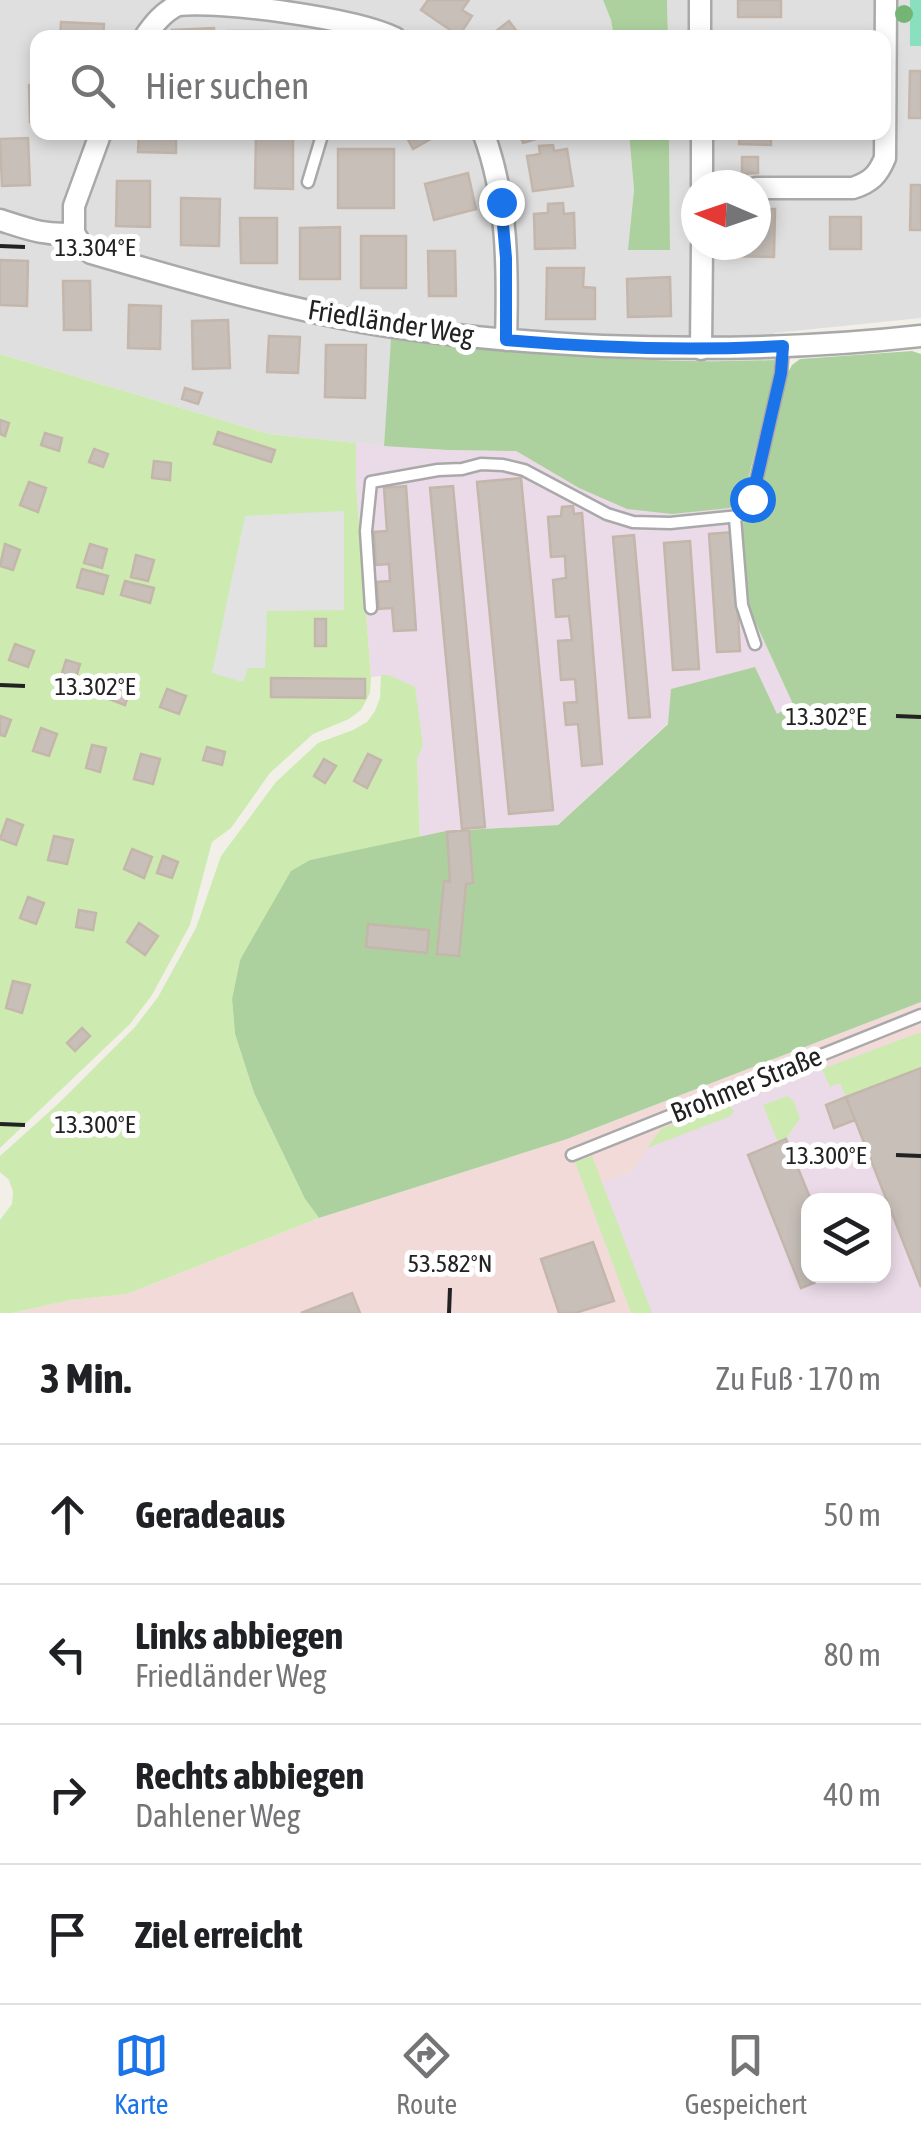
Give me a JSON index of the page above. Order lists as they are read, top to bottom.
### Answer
{
  "streets": {
    "street": ["Friedländer Weg"],
    "lane": ["Brohmer Straße"]
  },
  "north": "left",
  "page": {
    "search": "Hier suchen",
    "heading": ["3 Min.", "Zu Fuß · 170 m"],
    "list": [
      ["Geradeaus", "50 m"],
      ["Links abbiegen", "Friedländer Weg", "80 m"],
      ["Rechts abbiegen", "Dahlener Weg", "40 m"],
      "Ziel erreicht"
    ],
    "nav": ["Karte", "Route", "Gespeichert"]
  },
  "coordinates": [
    "13.304°E",
    "13.302°E",
    "13.300°E",
    "53.582°N"
  ]
}
